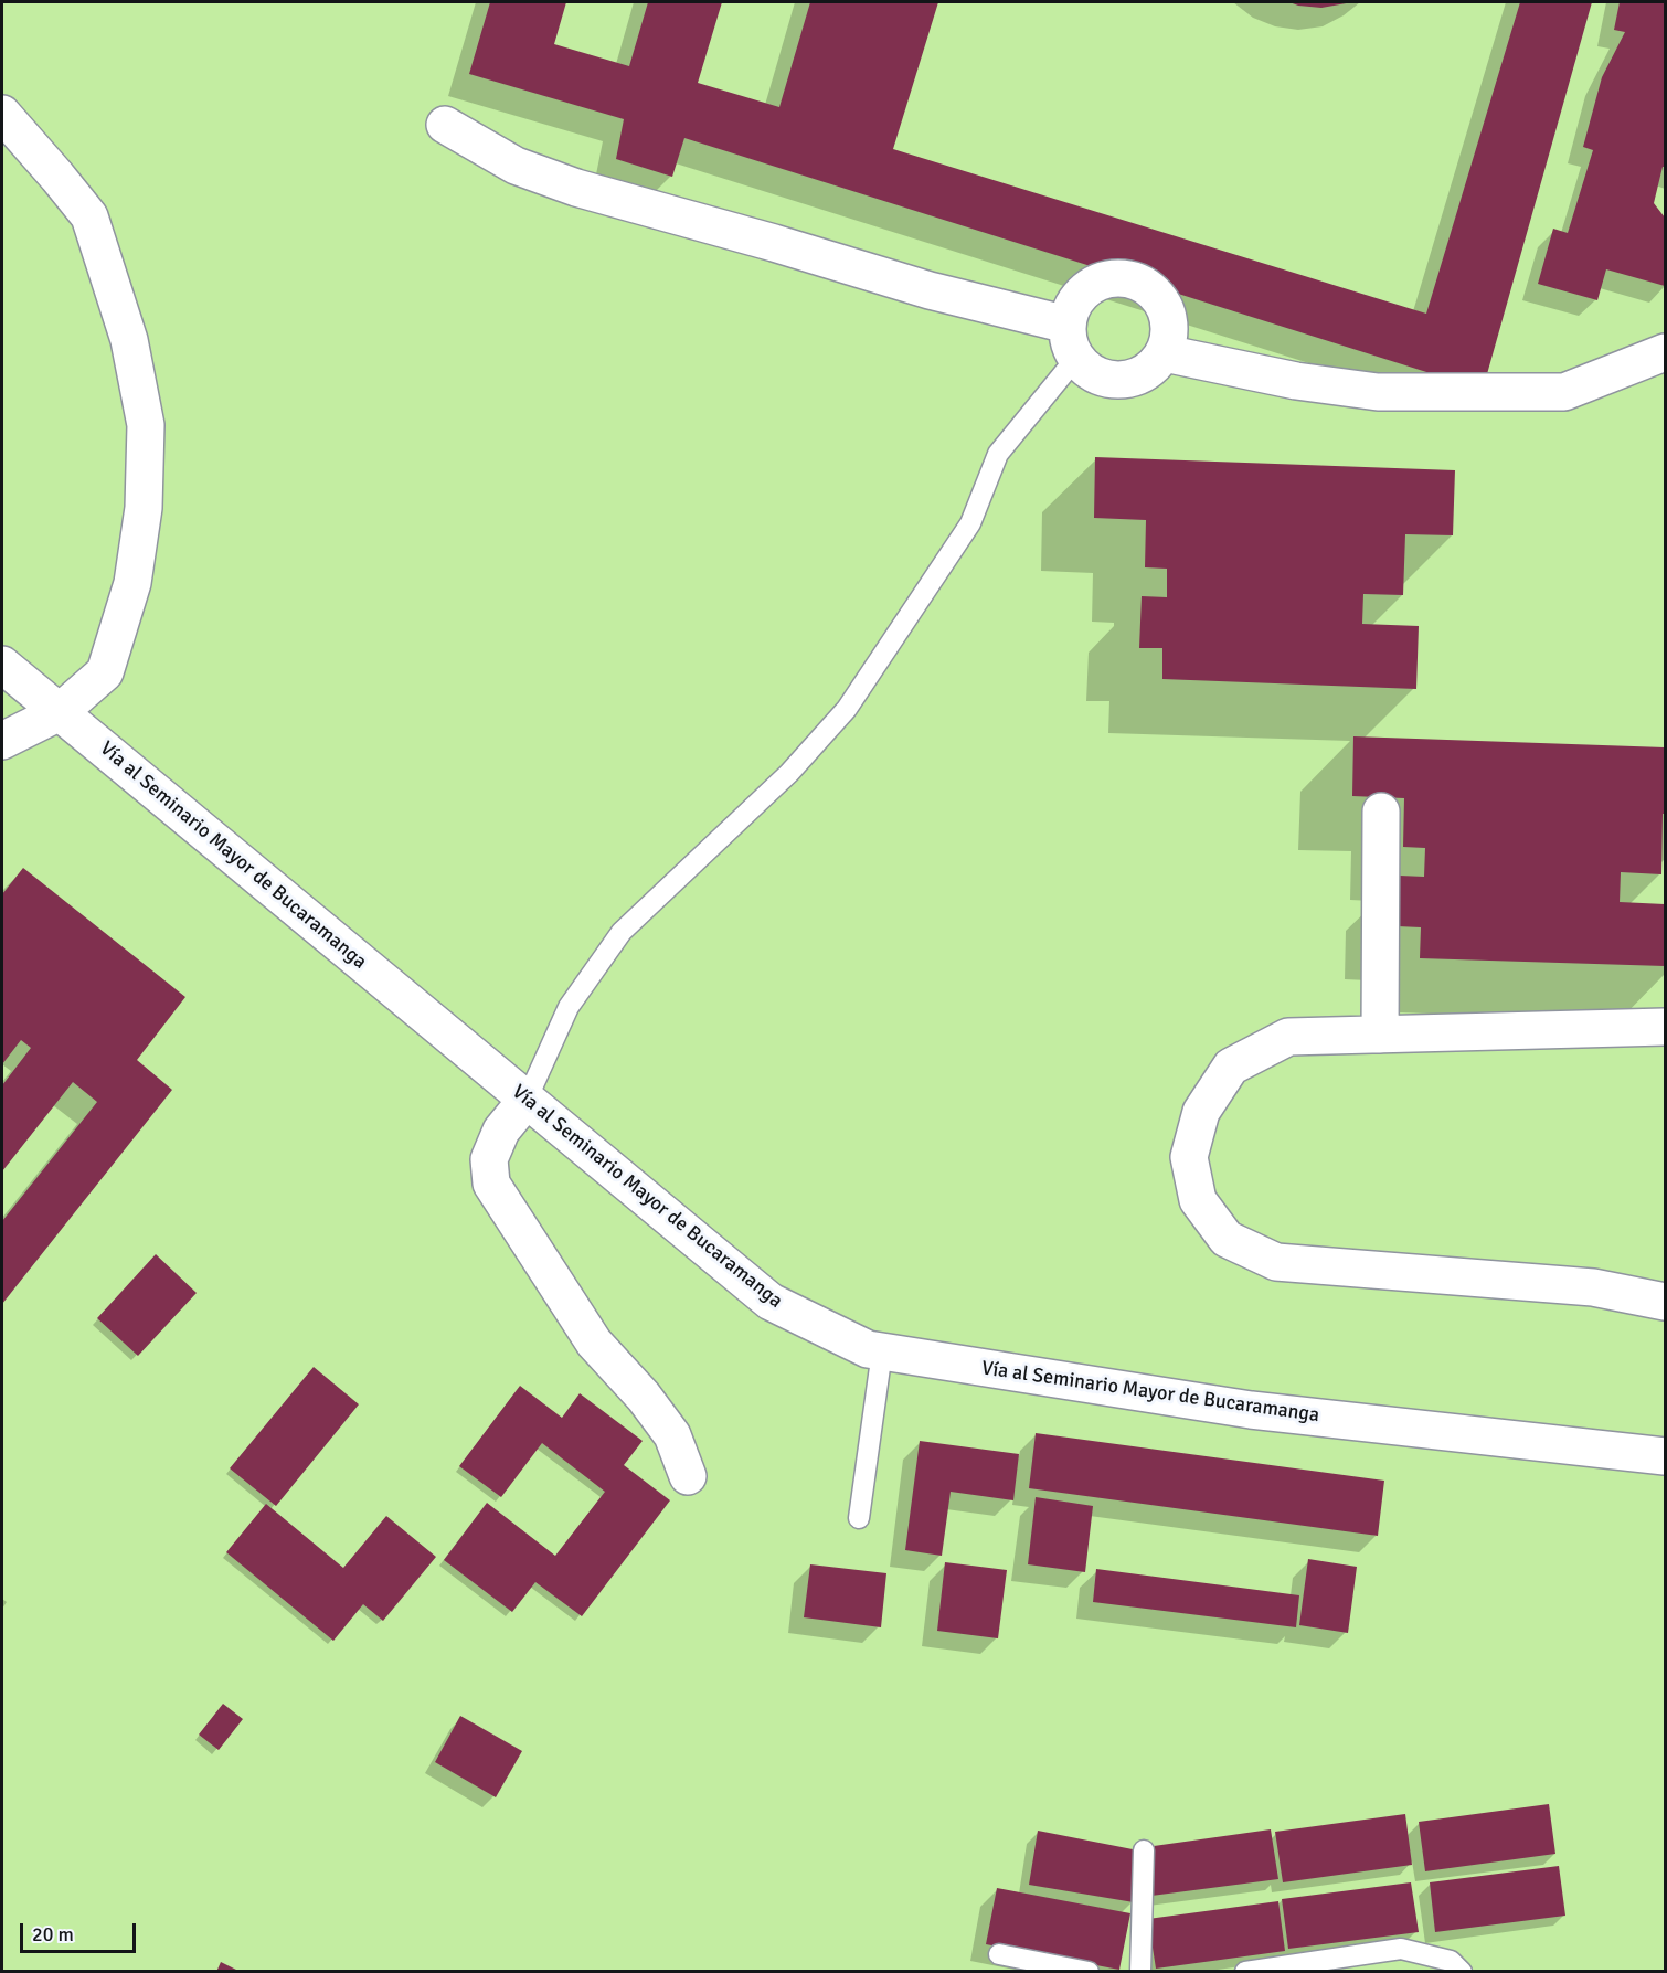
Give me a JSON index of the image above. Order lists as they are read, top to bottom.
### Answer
{
  "streets": {
    "street": ["Vía al Seminario Mayor de Bucaramanga"]
  },
  "scale_bar": "20 m"
}
